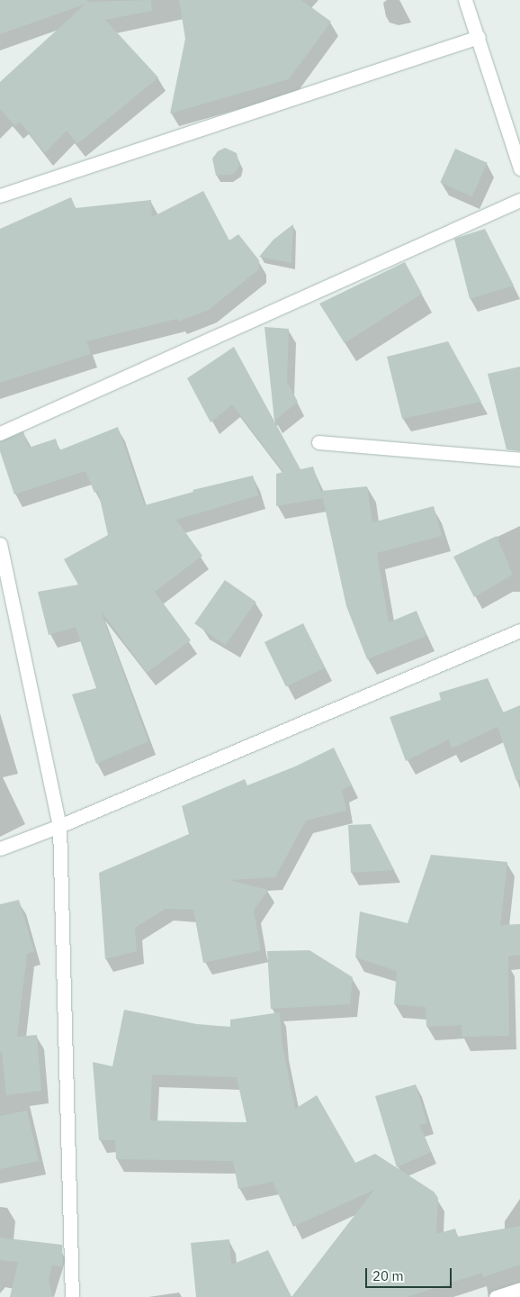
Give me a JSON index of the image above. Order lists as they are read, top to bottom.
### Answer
{
  "scale_bar": "20 m"
}
